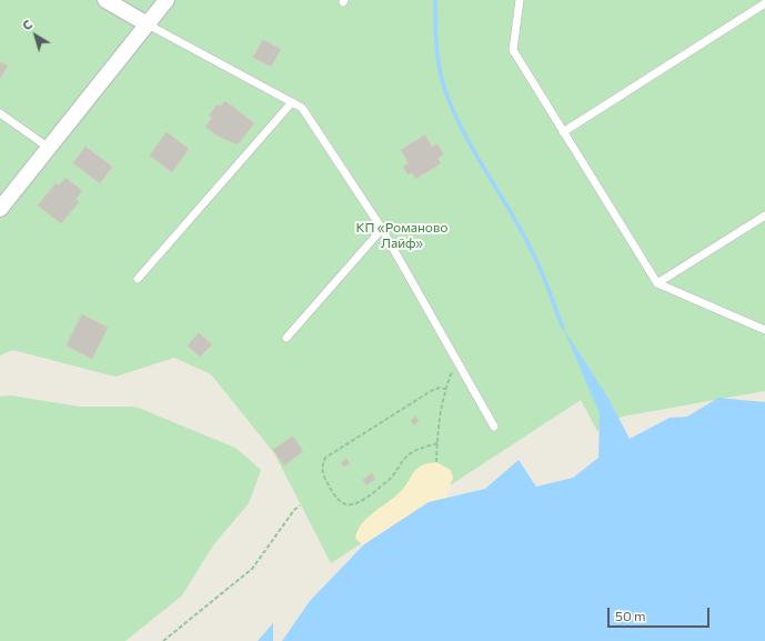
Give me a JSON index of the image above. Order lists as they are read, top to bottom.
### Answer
{
  "parks": ["КП «Романово Лайф»"],
  "scale_bar": "50 m",
  "north": "top left"
}
